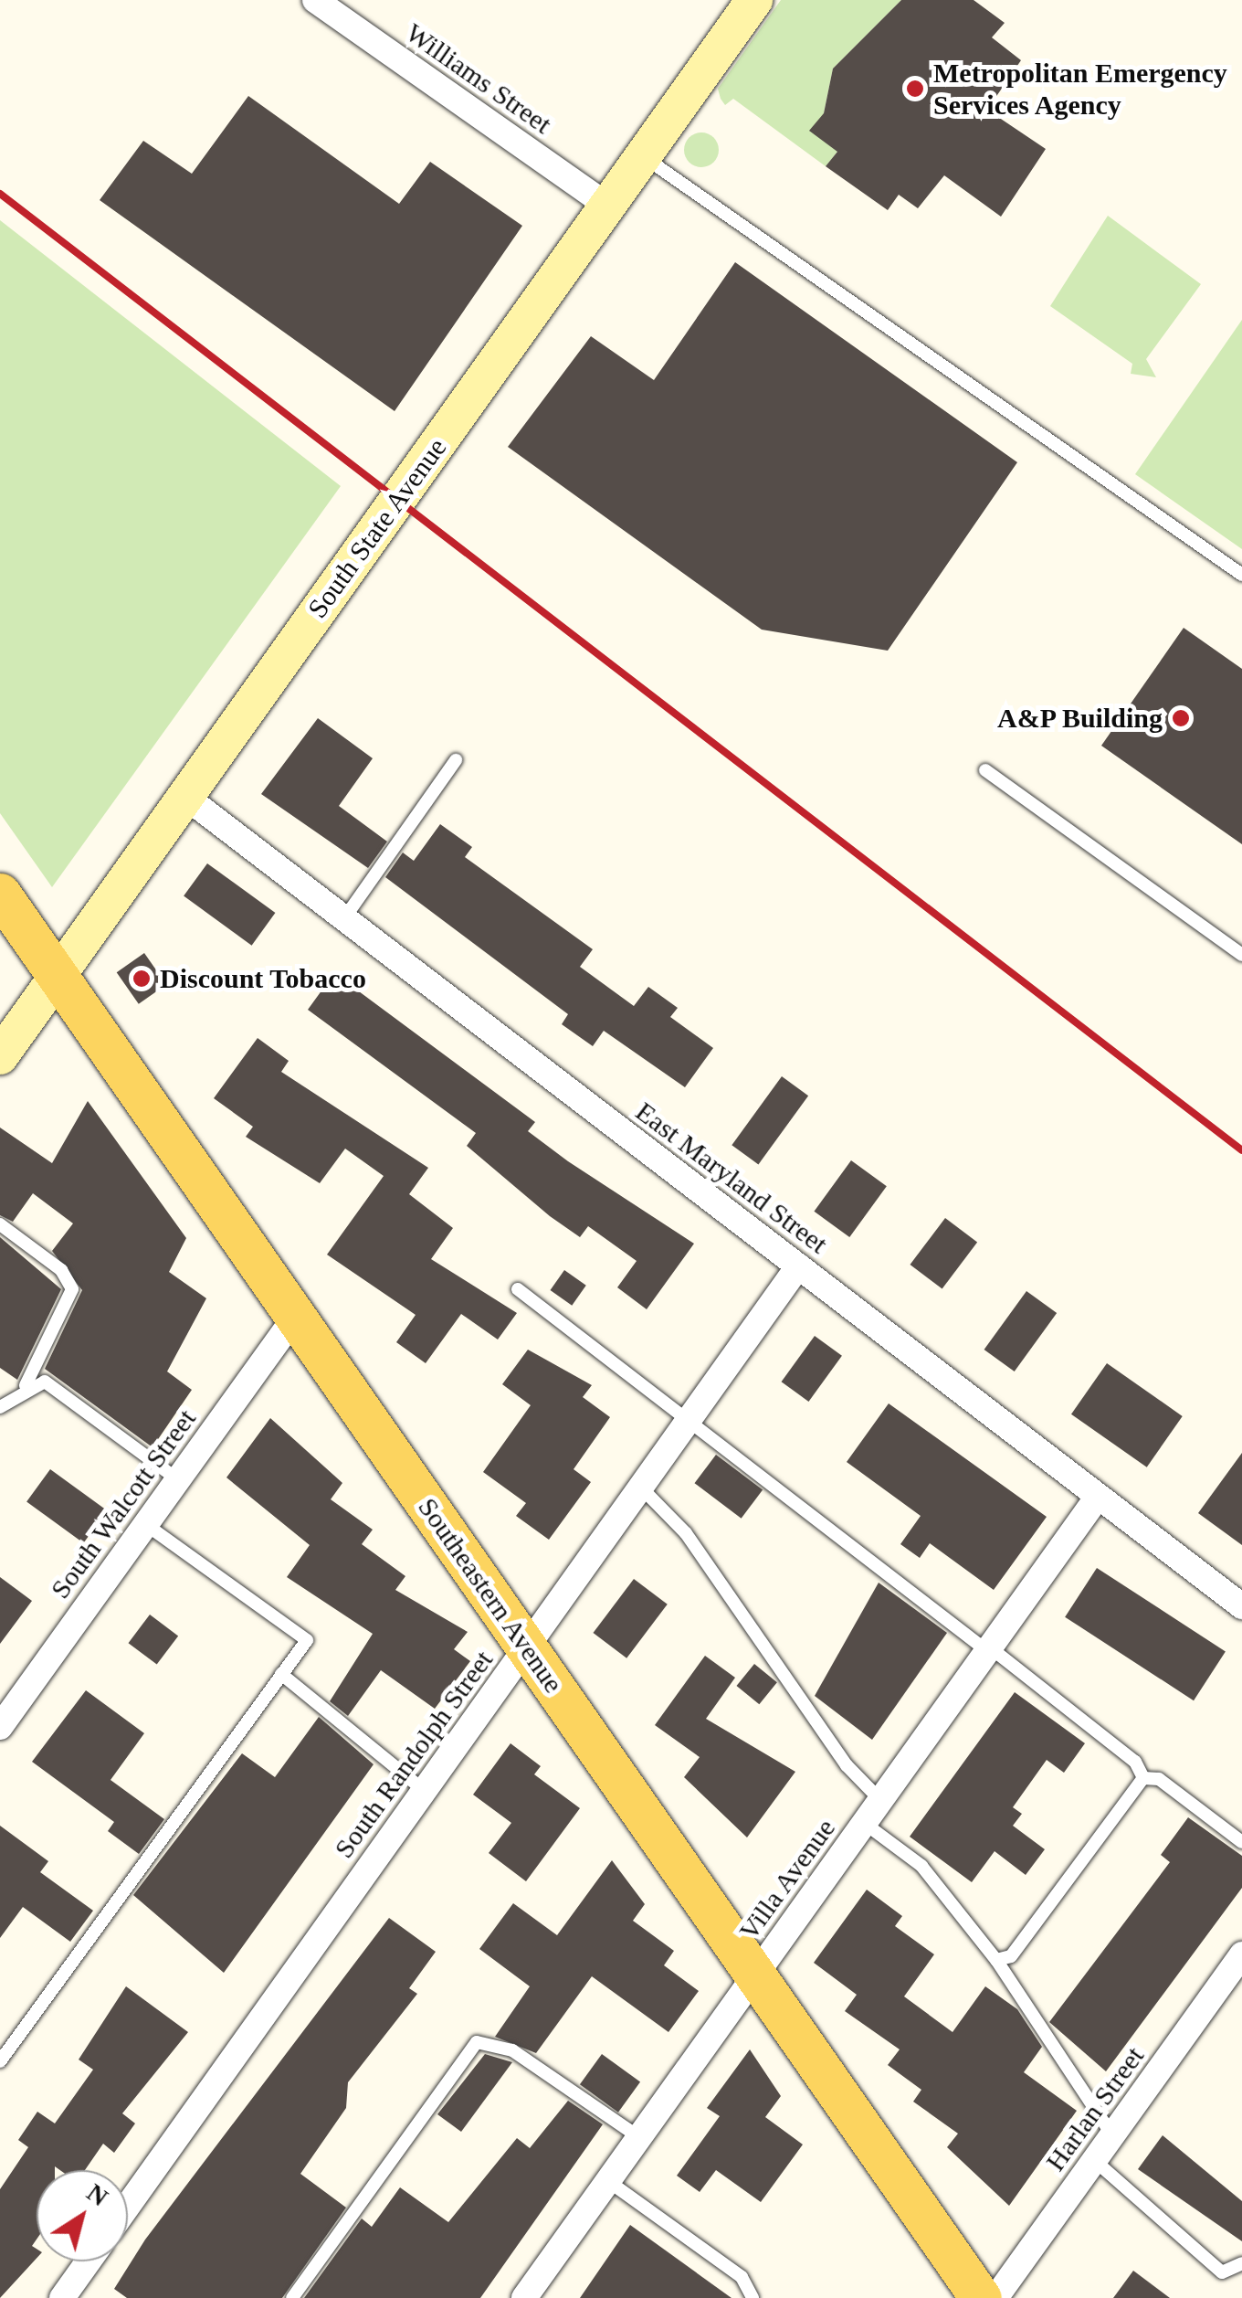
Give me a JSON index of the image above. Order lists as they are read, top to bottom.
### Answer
{
  "streets": {
    "main road": ["Southeastern Avenue"],
    "street": [
      "Williams Street",
      "South State Avenue",
      "East Maryland Street",
      "South Walcott Street",
      "South Randolph Street",
      "Villa Avenue",
      "Harlan Street"
    ]
  },
  "crossings": [
    ["Williams Street", "South State Avenue"],
    ["South State Avenue", "East Maryland Street"],
    ["South State Avenue", "Southeastern Avenue"],
    ["East Maryland Street", "South Randolph Street"],
    ["East Maryland Street", "Villa Avenue"],
    ["South Walcott Street", "Southeastern Avenue"],
    ["Southeastern Avenue", "South Randolph Street"],
    ["Southeastern Avenue", "Villa Avenue"]
  ],
  "places": ["Metropolitan Emergency Services Agency", "A&P Building", "Discount Tobacco"],
  "north": "top right"
}
